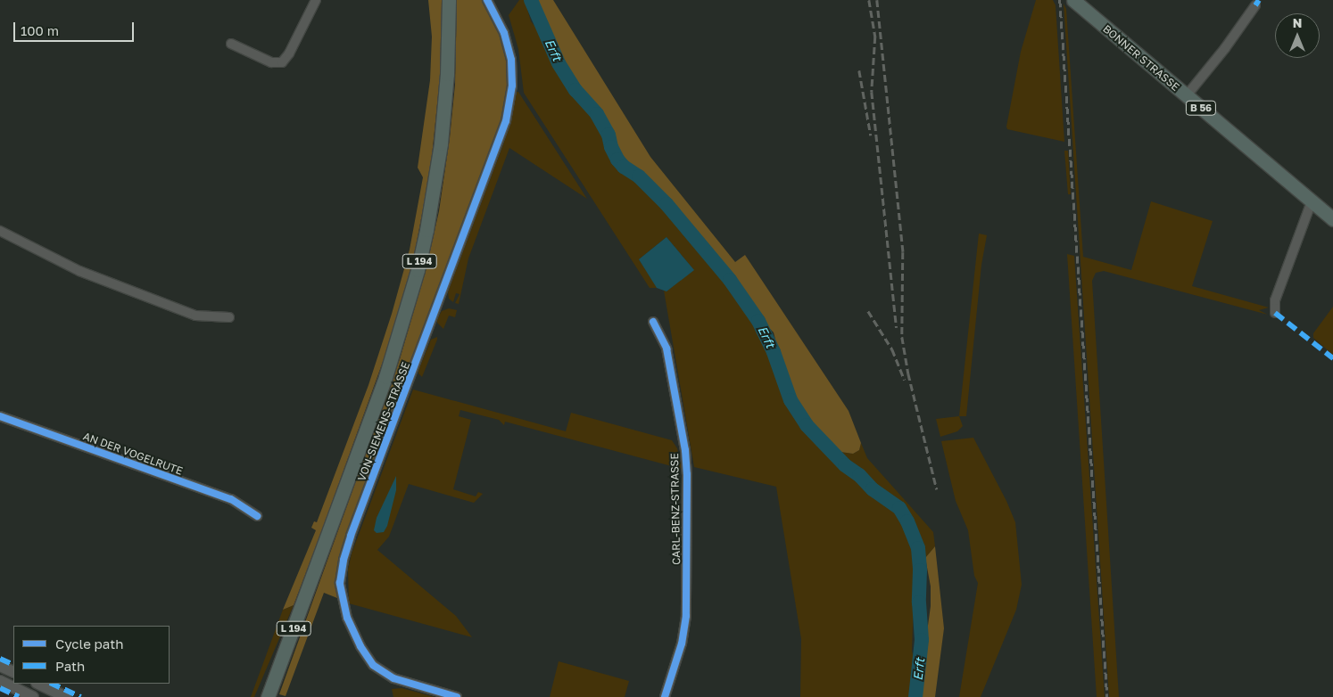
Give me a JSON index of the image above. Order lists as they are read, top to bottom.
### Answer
{
  "streets": {
    "main road": ["BONNER STRASSE", "B 56", "L 194"],
    "street": ["VON-SIEMENS-STRASSE", "AN DER VOGELRUTE", "CARL-BENZ-STRASSE"]
  },
  "crossings": [
    ["BONNER STRASSE", "B 56"]
  ],
  "water": ["Erft"],
  "legend": ["Cycle path", "Path"],
  "scale_bar": "100 m",
  "north": "top"
}
